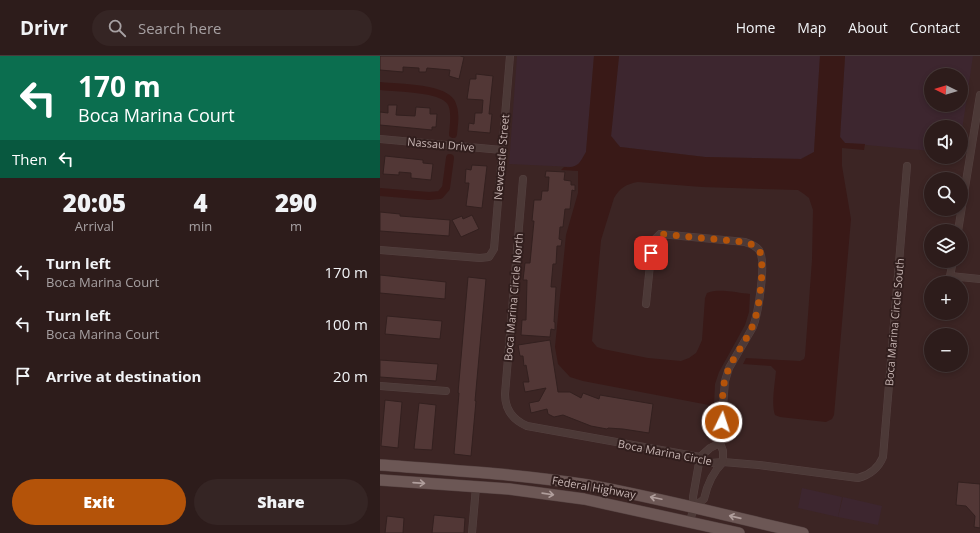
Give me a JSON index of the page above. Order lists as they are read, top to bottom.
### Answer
{
  "streets": {
    "main road": ["Federal Highway"],
    "street": [
      "Nassau Drive",
      "Newcastle Street",
      "Boca Marina Circle North",
      "Boca Marina Circle South",
      "Boca Marina Circle"
    ]
  },
  "crossings": [
    ["Nassau Drive", "Newcastle Street"],
    ["Boca Marina Circle North", "Boca Marina Circle"],
    ["Boca Marina Circle South", "Boca Marina Circle"]
  ],
  "north": "left",
  "page": {
    "header": "Drivr",
    "search": "Search here",
    "nav": [
      "Home",
      "Map",
      "About",
      "Contact"
    ],
    "turn": ["170 m", "Boca Marina Court"],
    "map_buttons": ["+", "−"],
    "then": "Then",
    "eta": [
      "20:05",
      "Arrival",
      "4",
      "min",
      "290",
      "m"
    ],
    "list": [
      {
        "name": "Turn left",
        "note": "Boca Marina Court",
        "value": "170 m"
      },
      {
        "name": "Turn left",
        "note": "Boca Marina Court",
        "value": "100 m"
      },
      {
        "name": "Arrive at destination",
        "value": "20 m"
      }
    ],
    "buttons": ["Exit", "Share"]
  }
}
